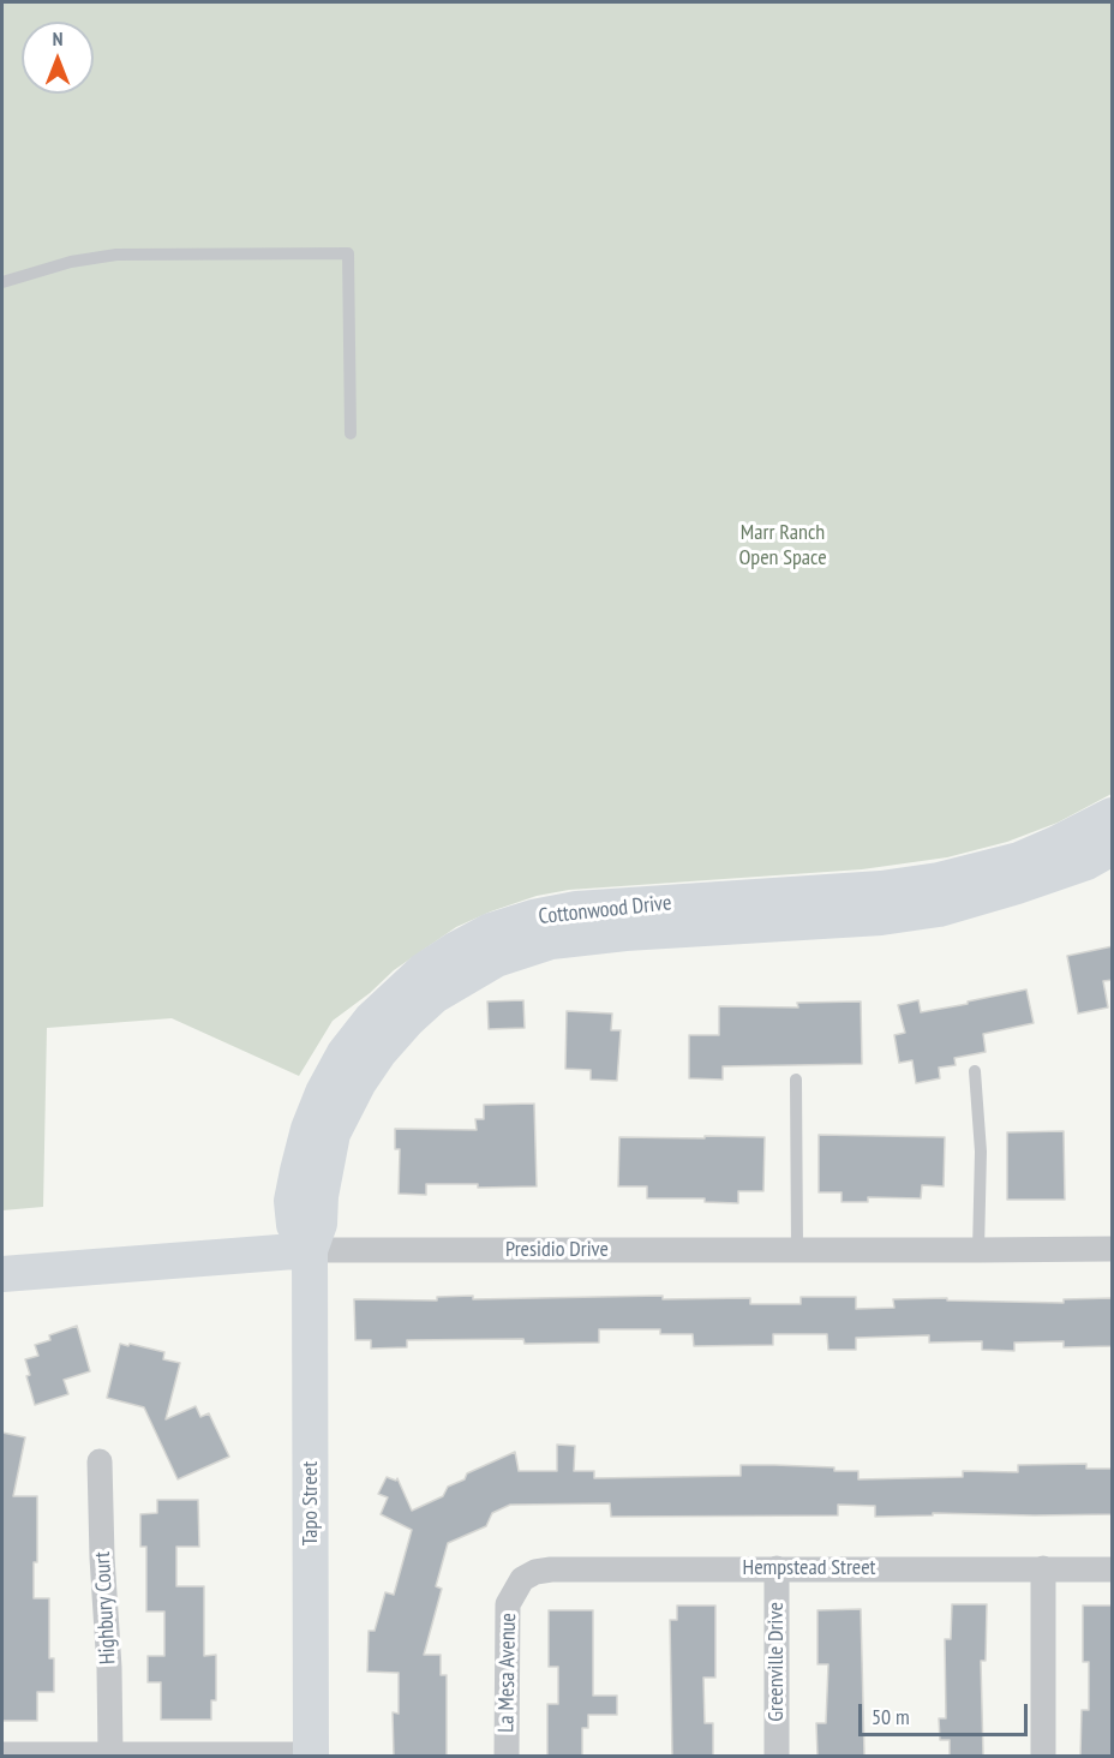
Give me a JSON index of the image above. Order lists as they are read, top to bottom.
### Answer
{
  "streets": {
    "street": [
      "Cottonwood Drive",
      "Presidio Drive",
      "Tapo Street",
      "Hempstead Street",
      "Highbury Court",
      "Greenville Drive",
      "La Mesa Avenue"
    ]
  },
  "crossings": [
    ["Cottonwood Drive", "Presidio Drive"],
    ["Cottonwood Drive", "Tapo Street"],
    ["Presidio Drive", "Tapo Street"],
    ["Hempstead Street", "Greenville Drive"],
    ["Hempstead Street", "La Mesa Avenue"]
  ],
  "parks": ["Marr Ranch Open Space"],
  "scale_bar": "50 m",
  "north": "top"
}
